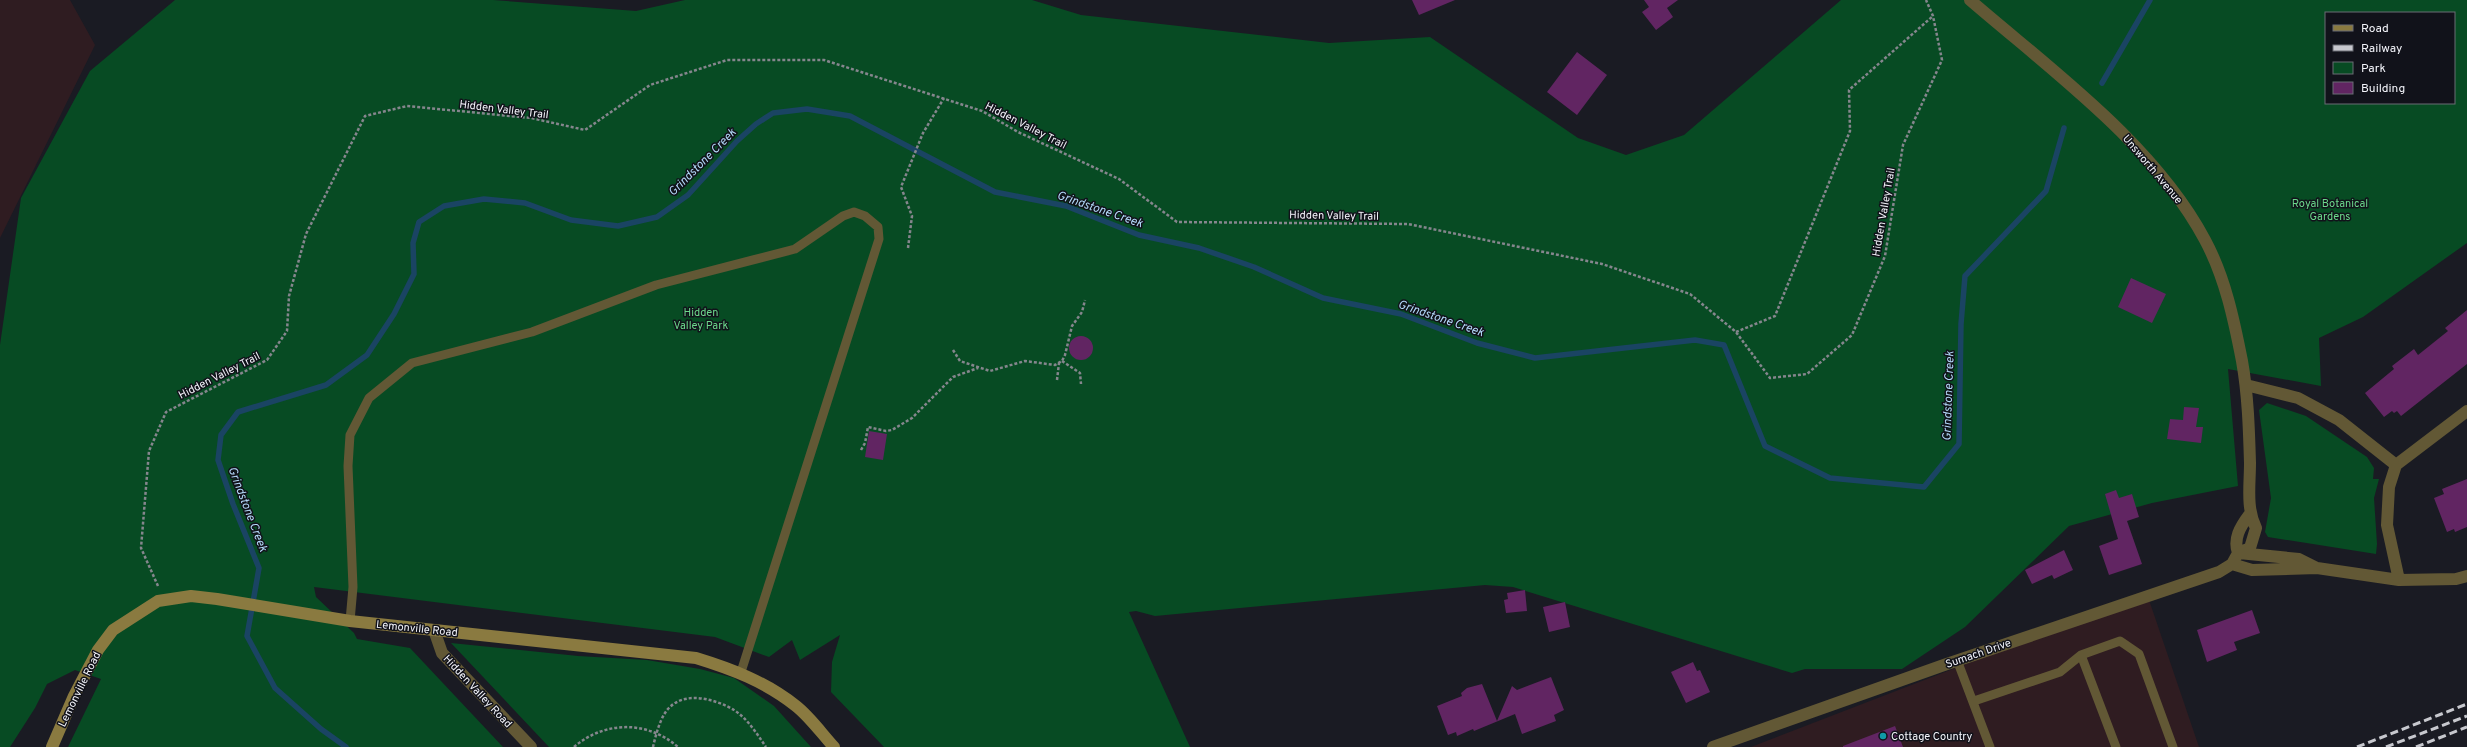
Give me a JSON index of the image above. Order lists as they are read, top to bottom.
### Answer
{
  "streets": {
    "street": [
      "Unsworth Avenue",
      "Lemonville Road",
      "Sumach Drive",
      "Hidden Valley Road"
    ],
    "path": ["Hidden Valley Trail"]
  },
  "crossings": [
    ["Hidden Valley Trail", "Lemonville Road"],
    ["Unsworth Avenue", "Sumach Drive"],
    ["Lemonville Road", "Hidden Valley Road"]
  ],
  "water": ["Grindstone Creek"],
  "parks": ["Royal Botanical Gardens", "Hidden Valley Park"],
  "places": ["Cottage Country"],
  "legend": [
    "Road",
    "Railway",
    "Park",
    "Building"
  ]
}
